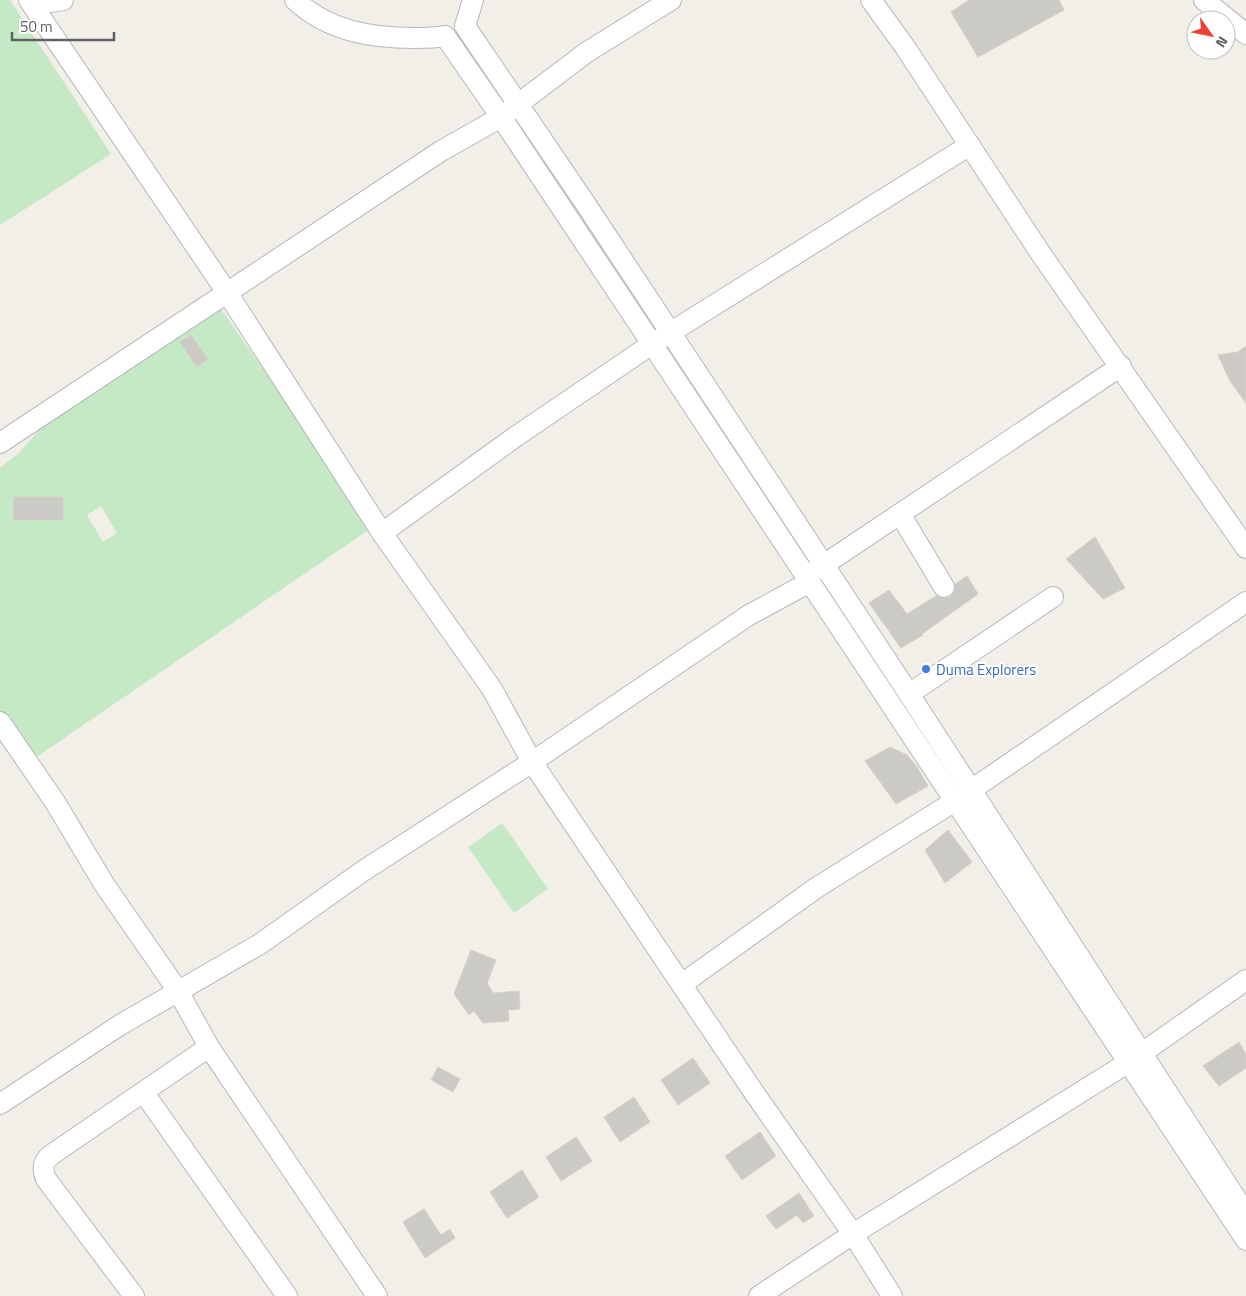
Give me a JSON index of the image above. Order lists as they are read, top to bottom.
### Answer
{
  "places": ["Duma Explorers"],
  "scale_bar": "50 m",
  "north": "bottom right"
}
